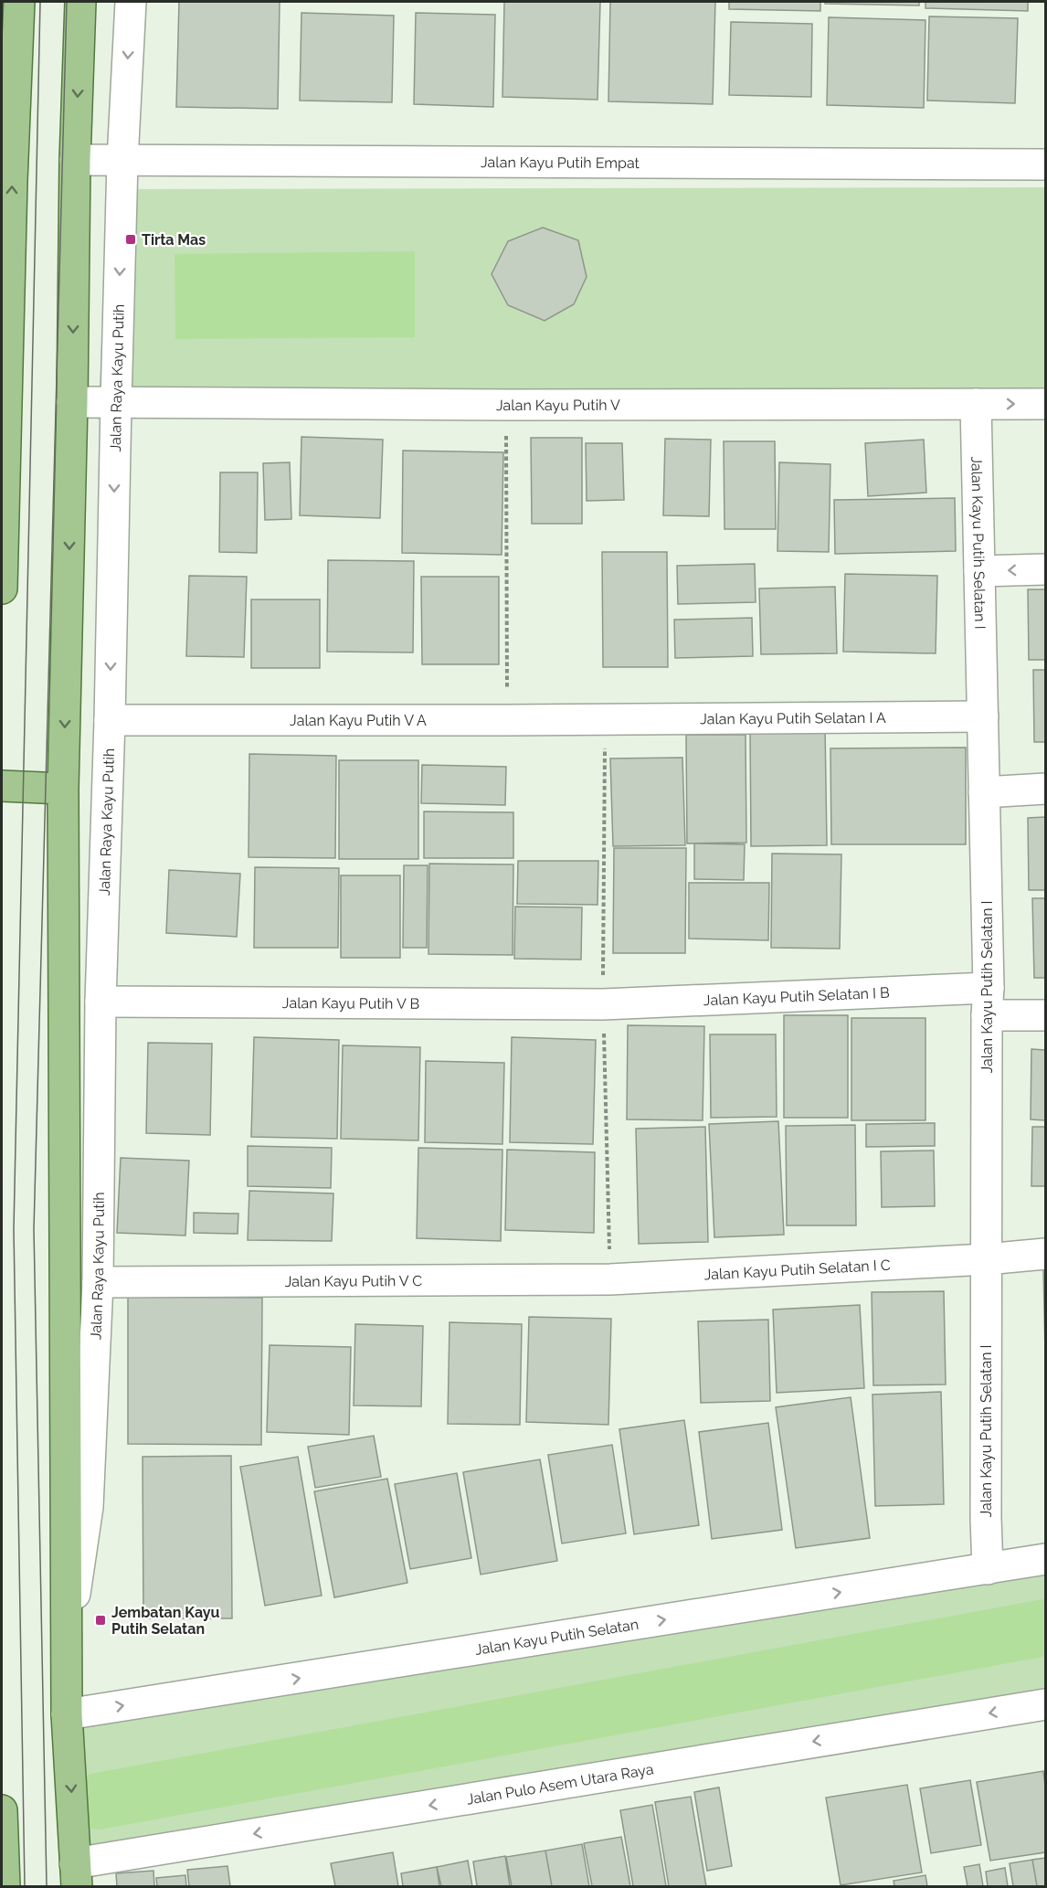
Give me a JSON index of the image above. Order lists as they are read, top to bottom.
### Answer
{
  "streets": {
    "main road": ["Jalan Raya Kayu Putih"],
    "street": [
      "Jalan Kayu Putih Empat",
      "Jalan Kayu Putih V",
      "Jalan Kayu Putih Selatan I",
      "Jalan Kayu Putih Selatan I A",
      "Jalan Kayu Putih V A",
      "Jalan Kayu Putih Selatan I B",
      "Jalan Kayu Putih V B",
      "Jalan Kayu Putih Selatan I C",
      "Jalan Kayu Putih V C",
      "Jalan Kayu Putih Selatan",
      "Jalan Pulo Asem Utara Raya"
    ]
  },
  "crossings": [
    ["Jalan Kayu Putih Empat", "Jalan Raya Kayu Putih"],
    ["Jalan Raya Kayu Putih", "Jalan Kayu Putih V"],
    ["Jalan Raya Kayu Putih", "Jalan Kayu Putih V A"],
    ["Jalan Raya Kayu Putih", "Jalan Kayu Putih V B"],
    ["Jalan Raya Kayu Putih", "Jalan Kayu Putih V C"],
    ["Jalan Raya Kayu Putih", "Jalan Kayu Putih Selatan"],
    ["Jalan Raya Kayu Putih", "Jalan Pulo Asem Utara Raya"],
    ["Jalan Kayu Putih V", "Jalan Kayu Putih Selatan I"],
    ["Jalan Kayu Putih Selatan I", "Jalan Kayu Putih Selatan I A"],
    ["Jalan Kayu Putih Selatan I", "Jalan Kayu Putih Selatan I B"],
    ["Jalan Kayu Putih Selatan I", "Jalan Kayu Putih Selatan I C"],
    ["Jalan Kayu Putih Selatan I", "Jalan Kayu Putih Selatan"],
    ["Jalan Kayu Putih Selatan I A", "Jalan Kayu Putih V A"],
    ["Jalan Kayu Putih Selatan I B", "Jalan Kayu Putih V B"],
    ["Jalan Kayu Putih Selatan I C", "Jalan Kayu Putih V C"]
  ],
  "one_way": ["Jalan Kayu Putih Selatan", "Jalan Pulo Asem Utara Raya"],
  "places": {
    "transit": ["Tirta Mas", "Jembatan Kayu Putih Selatan"]
  }
}
